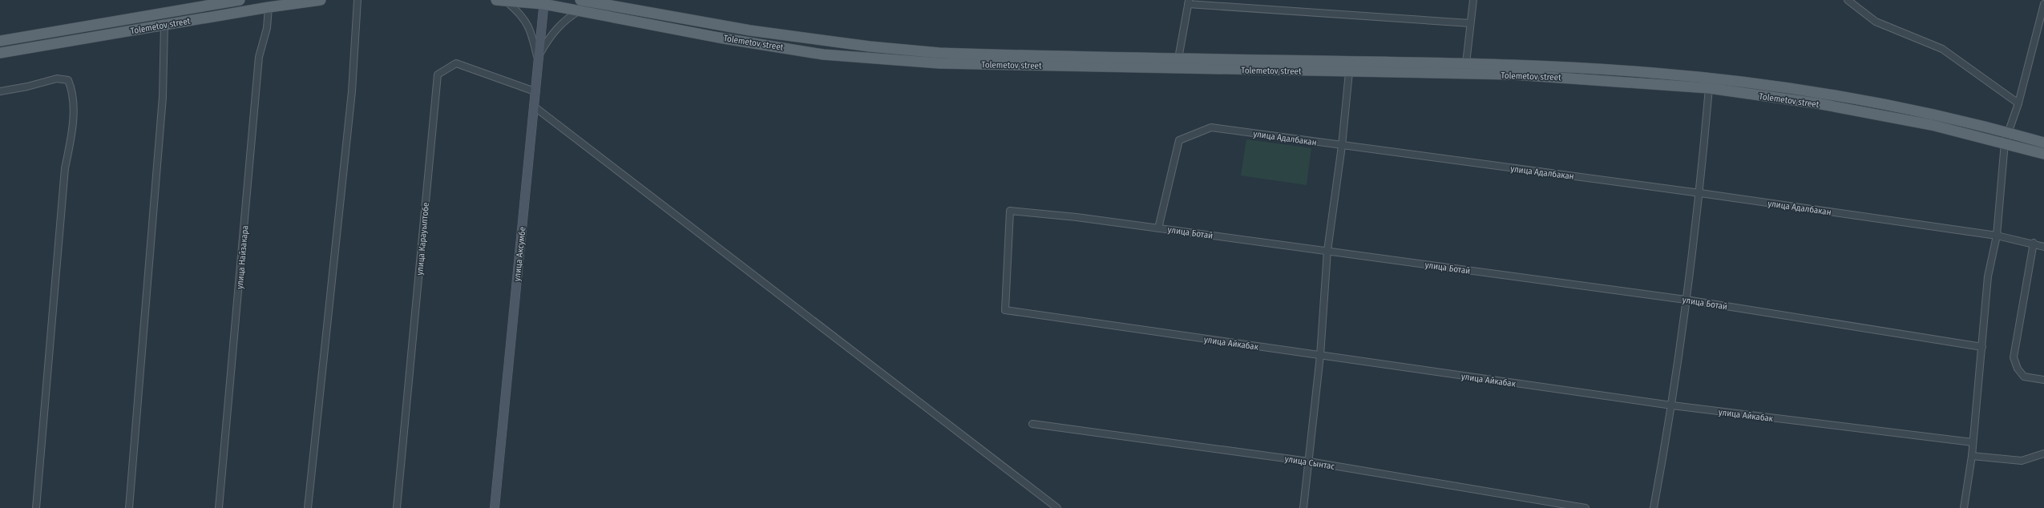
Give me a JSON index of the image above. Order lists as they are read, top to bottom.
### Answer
{
  "streets": {
    "main road": ["Tolemetov street", "улица Аксумбе"],
    "street": [
      "улица Адалбакан",
      "улица Ботай",
      "улица Карауылтобе",
      "улица Найзакара",
      "улица Айкабак",
      "улица Сынтас"
    ]
  },
  "crossings": [
    ["Tolemetov street", "улица Аксумбе"],
    ["Tolemetov street", "улица Найзакара"],
    ["улица Адалбакан", "улица Ботай"],
    ["улица Ботай", "улица Айкабак"],
    ["улица Карауылтобе", "улица Аксумбе"]
  ]
}
